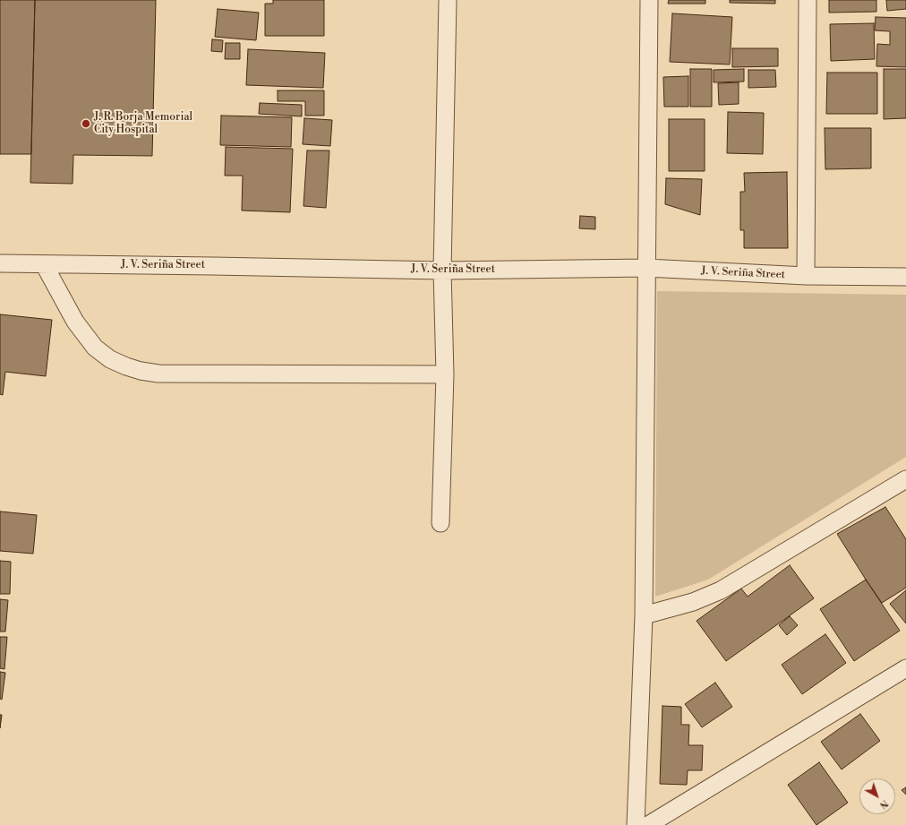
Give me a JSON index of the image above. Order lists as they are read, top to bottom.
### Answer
{
  "streets": {
    "street": ["J. V. Seriña Street"]
  },
  "places": ["J. R. Borja Memorial City Hospital"],
  "north": "bottom right"
}
